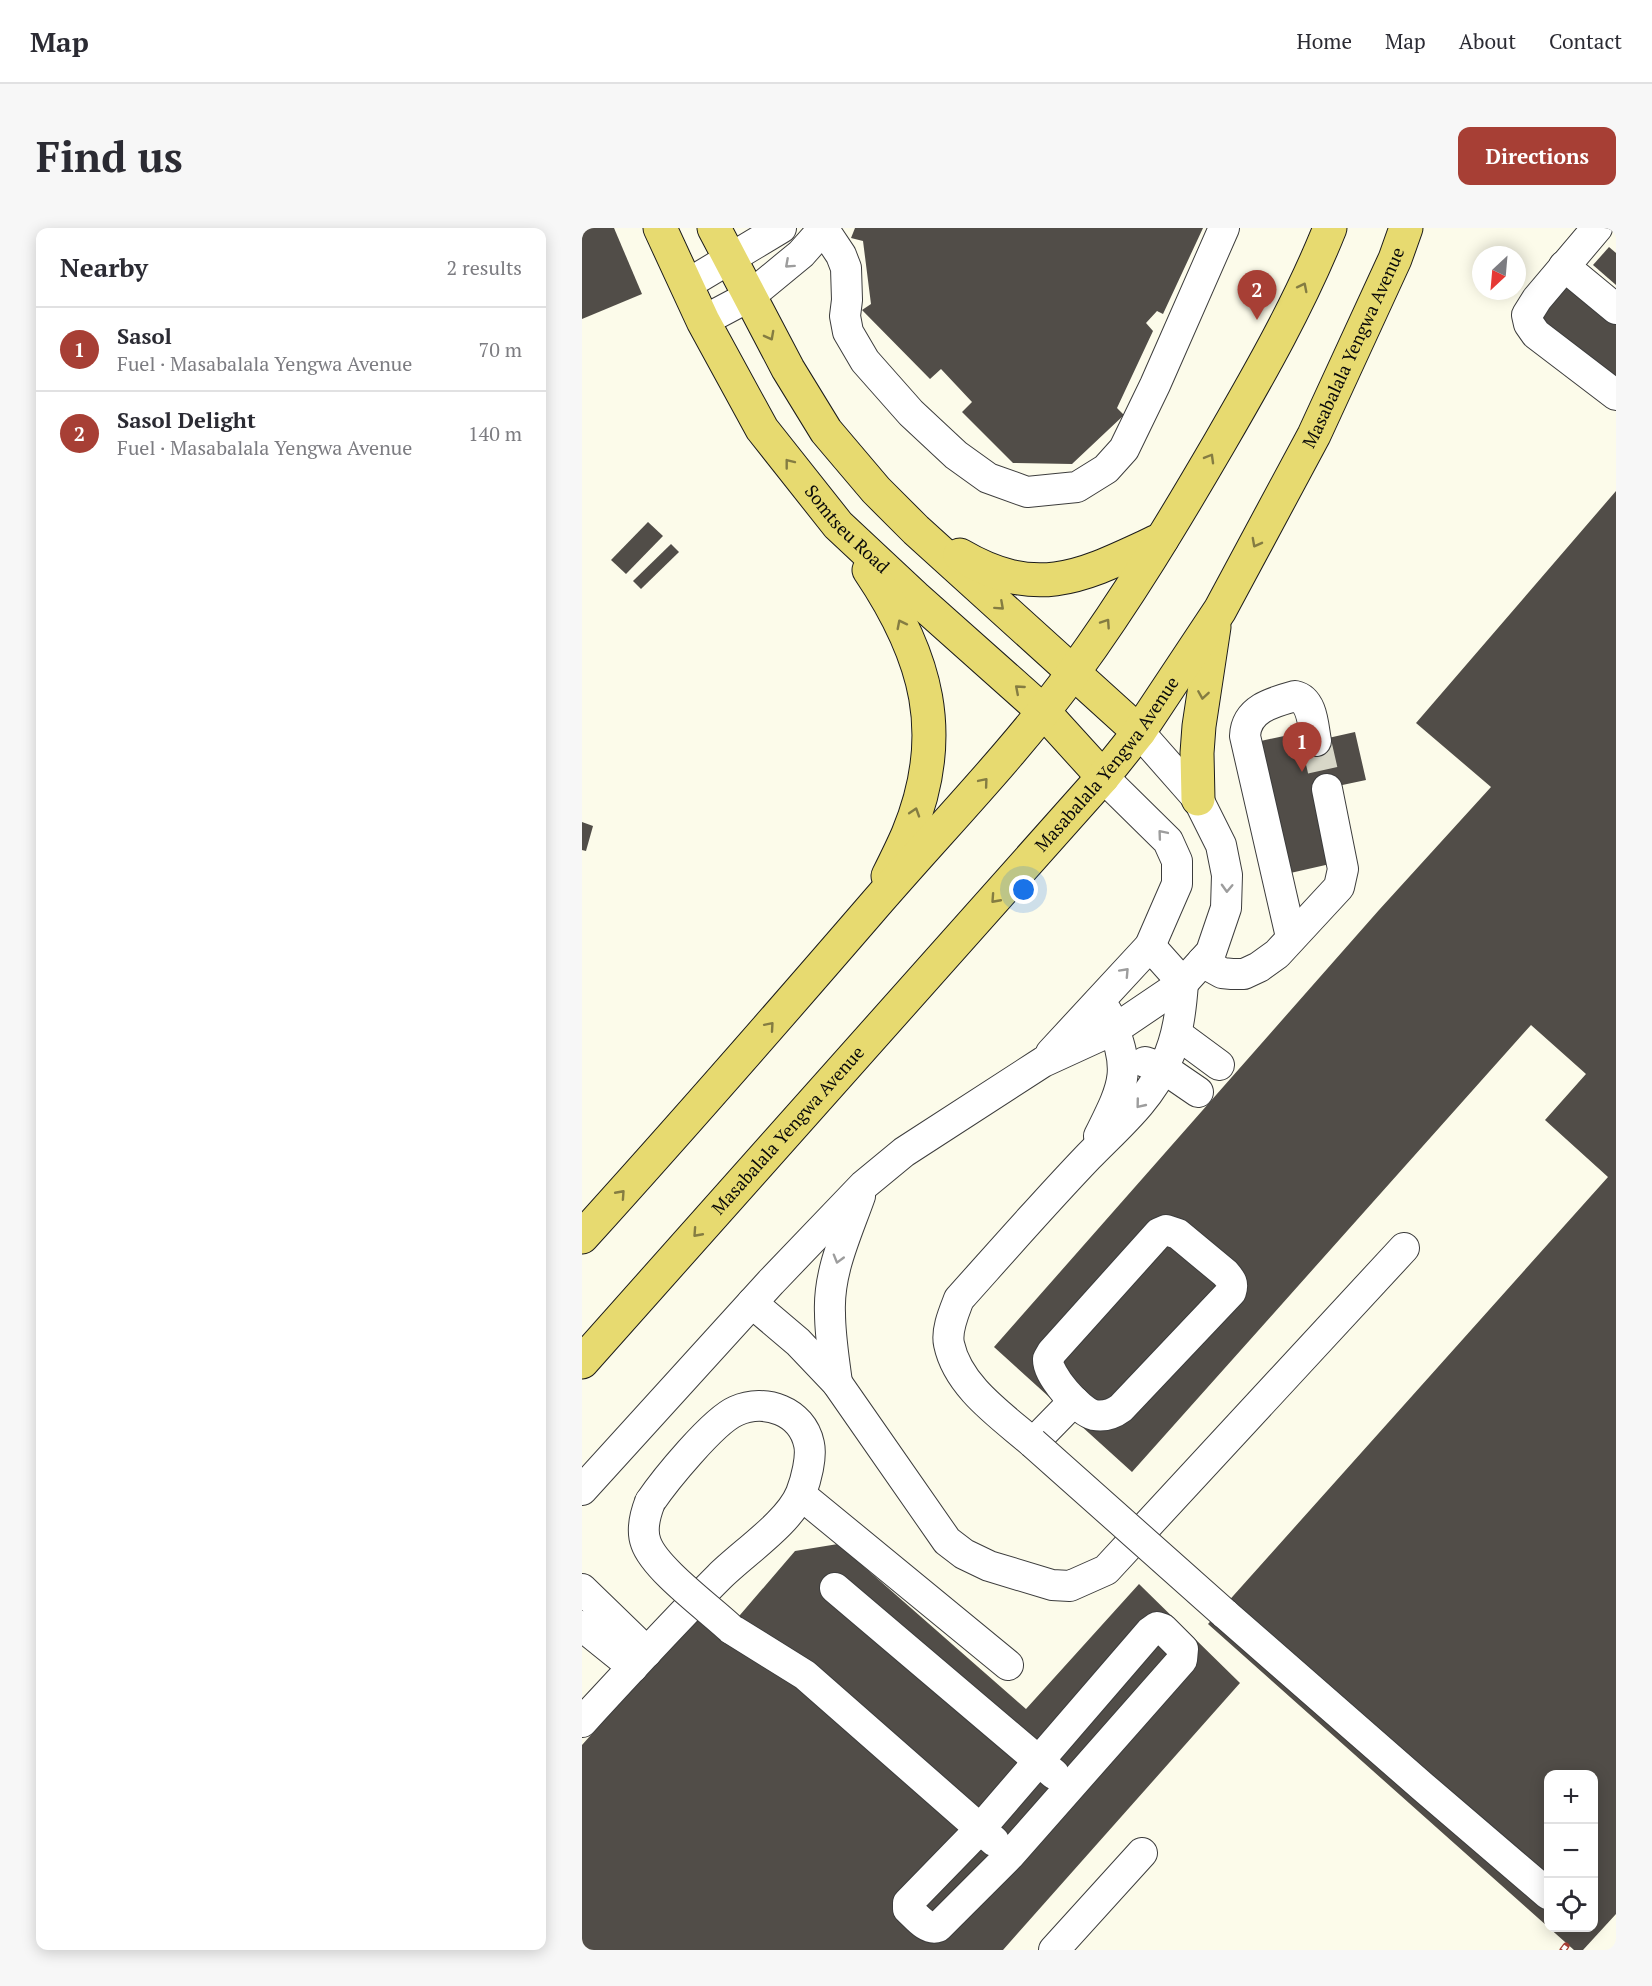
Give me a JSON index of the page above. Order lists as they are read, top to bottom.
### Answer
{
  "streets": {
    "main road": ["Masabalala Yengwa Avenue", "Somtseu Road"]
  },
  "crossings": [
    ["Masabalala Yengwa Avenue", "Somtseu Road"]
  ],
  "north": "bottom left",
  "page": {
    "header": "Map",
    "nav": [
      "Home",
      "Map",
      "About",
      "Contact"
    ],
    "buttons": "Directions",
    "title": "Find us",
    "heading": ["Nearby", "2 results"],
    "pins": ["2", "1"],
    "list": [
      {
        "mark": "1",
        "name": "Sasol",
        "note": "Fuel · Masabalala Yengwa Avenue",
        "value": "70 m"
      },
      {
        "mark": "2",
        "name": "Sasol Delight",
        "note": "Fuel · Masabalala Yengwa Avenue",
        "value": "140 m"
      }
    ],
    "map_buttons": ["+", "−"]
  }
}
